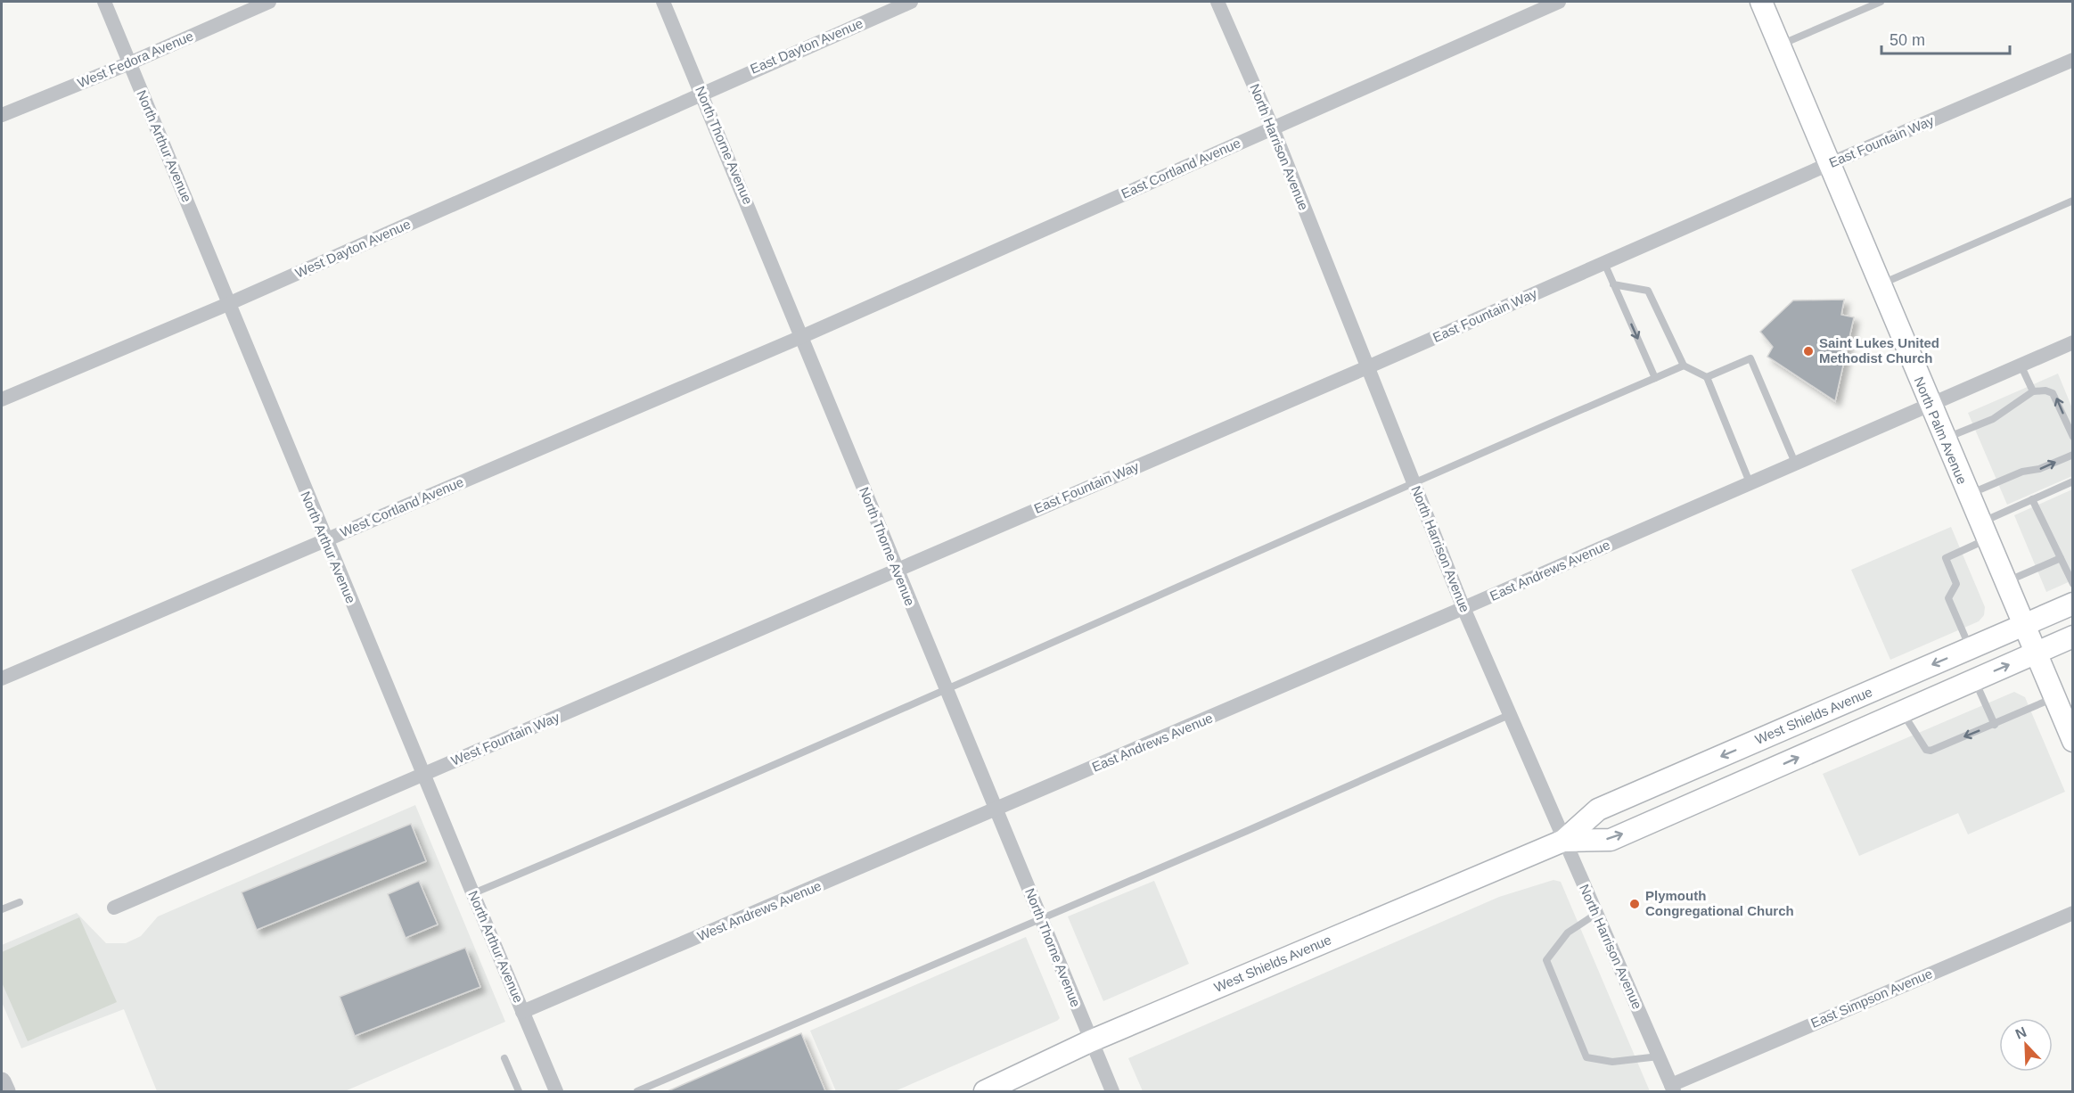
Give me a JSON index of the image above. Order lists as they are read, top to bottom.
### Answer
{
  "streets": {
    "main road": ["North Palm Avenue", "West Shields Avenue"],
    "street": [
      "East Dayton Avenue",
      "West Fedora Avenue",
      "East Fountain Way",
      "North Thorne Avenue",
      "North Arthur Avenue",
      "North Harrison Avenue",
      "East Cortland Avenue",
      "West Dayton Avenue",
      "West Cortland Avenue",
      "East Andrews Avenue",
      "West Fountain Way",
      "West Andrews Avenue",
      "East Simpson Avenue"
    ]
  },
  "crossings": [
    ["East Dayton Avenue", "North Thorne Avenue"],
    ["East Dayton Avenue", "West Dayton Avenue"],
    ["West Fedora Avenue", "North Arthur Avenue"],
    ["East Fountain Way", "North Thorne Avenue"],
    ["East Fountain Way", "North Harrison Avenue"],
    ["East Fountain Way", "North Palm Avenue"],
    ["East Fountain Way", "West Fountain Way"],
    ["North Thorne Avenue", "East Cortland Avenue"],
    ["North Thorne Avenue", "West Dayton Avenue"],
    ["North Thorne Avenue", "West Cortland Avenue"],
    ["North Thorne Avenue", "East Andrews Avenue"],
    ["North Thorne Avenue", "West Shields Avenue"],
    ["North Thorne Avenue", "West Fountain Way"],
    ["North Thorne Avenue", "West Andrews Avenue"],
    ["North Arthur Avenue", "West Dayton Avenue"],
    ["North Arthur Avenue", "West Cortland Avenue"],
    ["North Arthur Avenue", "West Fountain Way"],
    ["North Arthur Avenue", "West Andrews Avenue"],
    ["North Harrison Avenue", "East Cortland Avenue"],
    ["North Harrison Avenue", "East Andrews Avenue"],
    ["North Harrison Avenue", "West Shields Avenue"],
    ["North Harrison Avenue", "East Simpson Avenue"],
    ["East Cortland Avenue", "West Cortland Avenue"],
    ["North Palm Avenue", "East Andrews Avenue"],
    ["North Palm Avenue", "West Shields Avenue"],
    ["East Andrews Avenue", "West Andrews Avenue"]
  ],
  "places": ["Saint Lukes United Methodist Church", "Plymouth Congregational Church"],
  "scale_bar": "50 m",
  "north": "top left"
}
